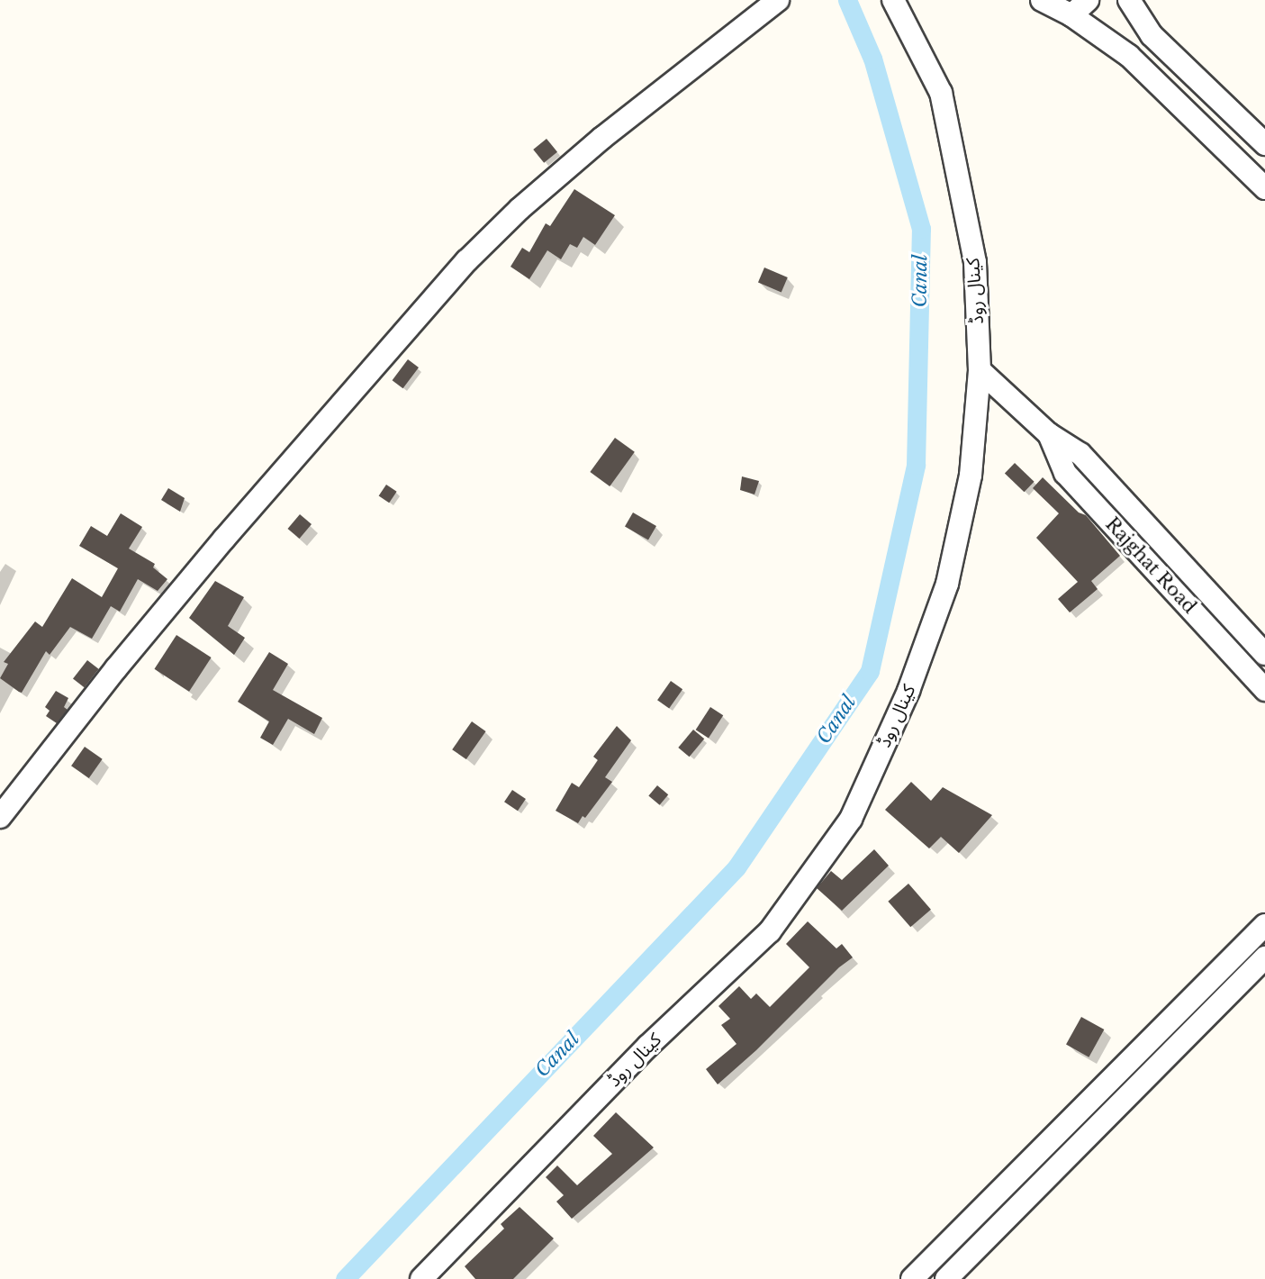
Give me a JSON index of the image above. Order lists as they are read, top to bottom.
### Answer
{
  "streets": {
    "street": ["کینال روڈ", "Rajghat Road"]
  },
  "crossings": [
    ["کینال روڈ", "Rajghat Road"]
  ],
  "water": ["Canal"]
}
